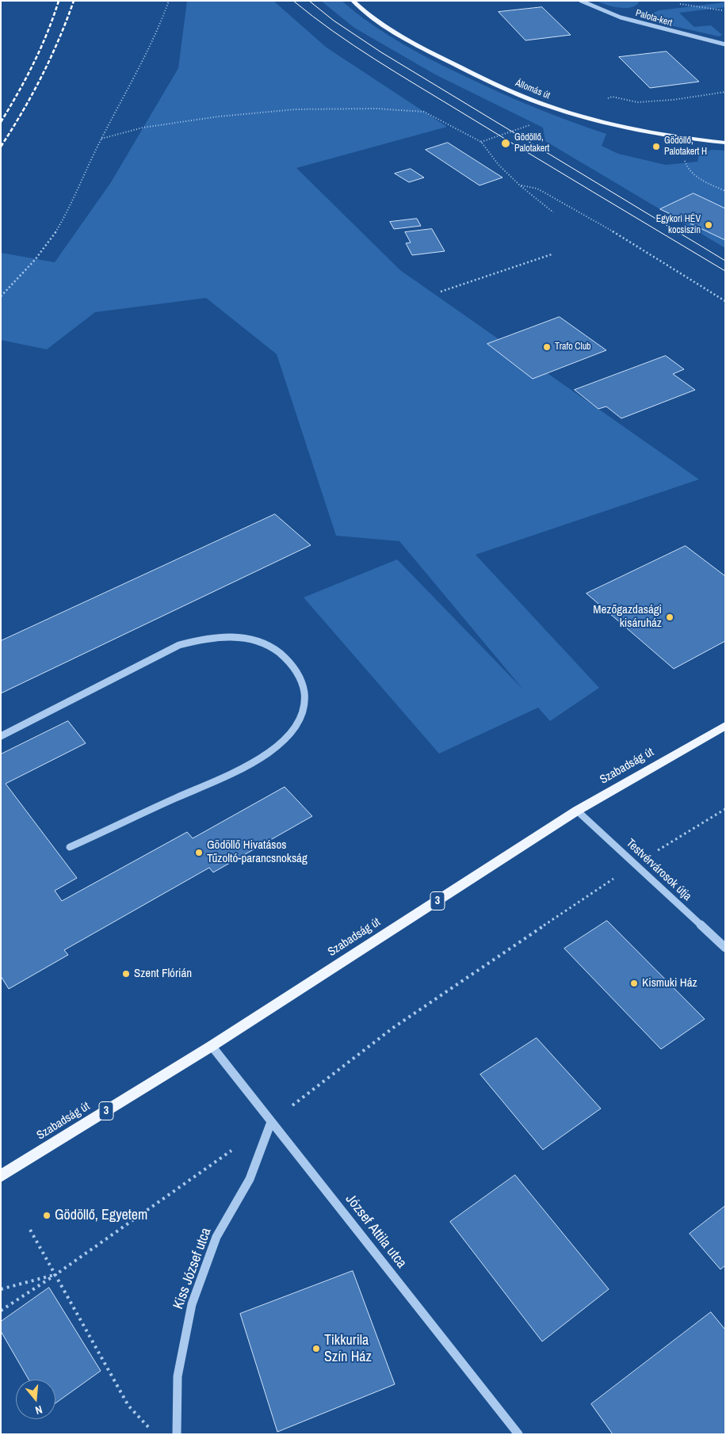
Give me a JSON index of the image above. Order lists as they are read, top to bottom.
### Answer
{
  "streets": {
    "main road": ["Állomás út", "Szabadság út", "3"],
    "street": [
      "Palota-kert",
      "Testvérvárosok útja",
      "József Attila utca",
      "Kiss József utca"
    ]
  },
  "crossings": [
    ["Szabadság út", "Testvérvárosok útja"],
    ["Szabadság út", "József Attila utca"],
    ["József Attila utca", "Kiss József utca"]
  ],
  "places": [
    "Gödöllő, Palotakert",
    "Gödöllő, Palotakert H",
    "Egykori HÉV kocsiszín",
    "Trafo Club",
    "Mezőgazdasági kisáruház",
    "Gödöllő Hivatásos Tűzoltó-parancsnokság",
    "Szent Flórián",
    "Kismuki Ház",
    "Gödöllő, Egyetem",
    "Tikkurila Szín Ház"
  ],
  "north": "bottom"
}
